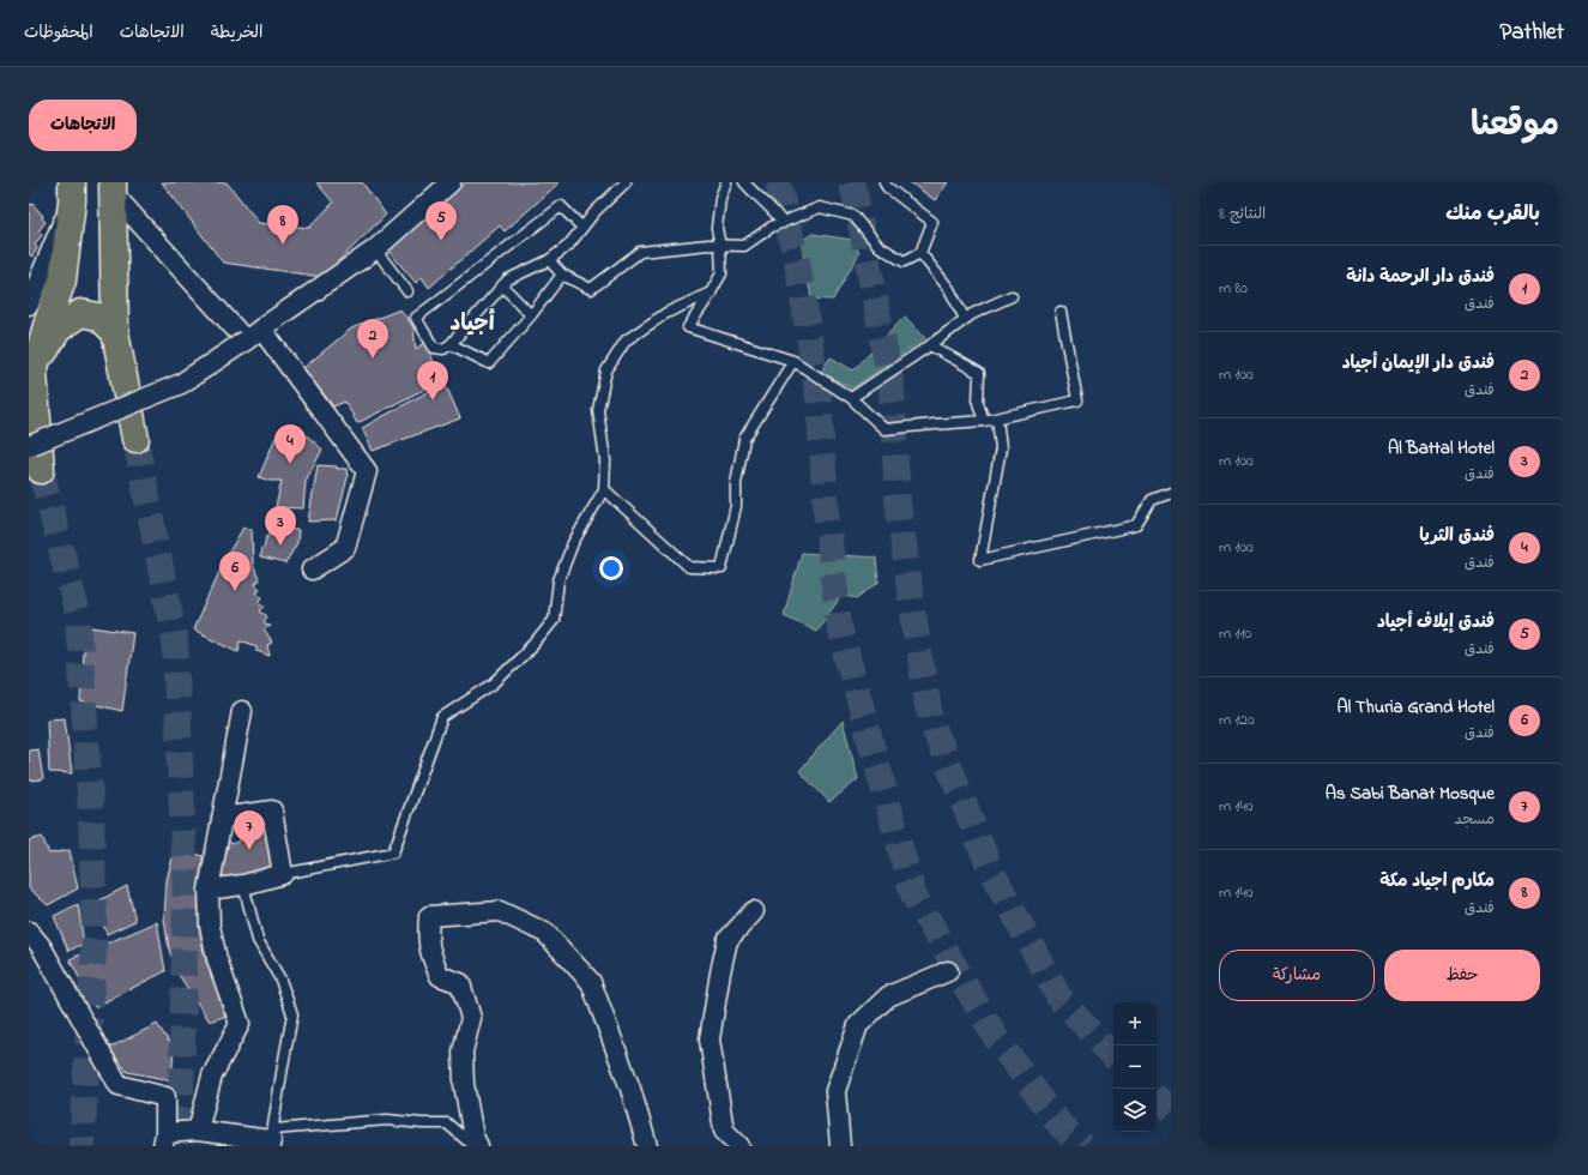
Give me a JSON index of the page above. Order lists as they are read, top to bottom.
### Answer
{
  "districts": ["أجياد"],
  "page": {
    "header": "Pathlet",
    "nav": ["الخريطة", "الاتجاهات", "المحفوظات"],
    "title": "موقعنا",
    "buttons": [
      "الاتجاهات",
      ["حفظ", "مشاركة"]
    ],
    "heading": ["بالقرب منك", "النتائج: 8"],
    "pins": [
      "5",
      "8",
      "2",
      "1",
      "4",
      "3",
      "6",
      "7"
    ],
    "list": [
      {
        "mark": "1",
        "name": "فندق دار الرحمة دانة",
        "note": "فندق",
        "value": "80 m"
      },
      {
        "mark": "2",
        "name": "فندق دار الإيمان أجياد",
        "note": "فندق",
        "value": "100 m"
      },
      {
        "mark": "3",
        "name": "Al Battal Hotel",
        "note": "فندق",
        "value": "100 m"
      },
      {
        "mark": "4",
        "name": "فندق الثريا",
        "note": "فندق",
        "value": "100 m"
      },
      {
        "mark": "5",
        "name": "فندق إيلاف أجياد",
        "note": "فندق",
        "value": "110 m"
      },
      {
        "mark": "6",
        "name": "Al Thuria Grand Hotel",
        "note": "فندق",
        "value": "120 m"
      },
      {
        "mark": "7",
        "name": "As Sabi Banat Mosque",
        "note": "مسجد",
        "value": "140 m"
      },
      {
        "mark": "8",
        "name": "مكارم اجياد مكة",
        "note": "فندق",
        "value": "140 m"
      }
    ],
    "map_buttons": ["+", "−"]
  }
}
